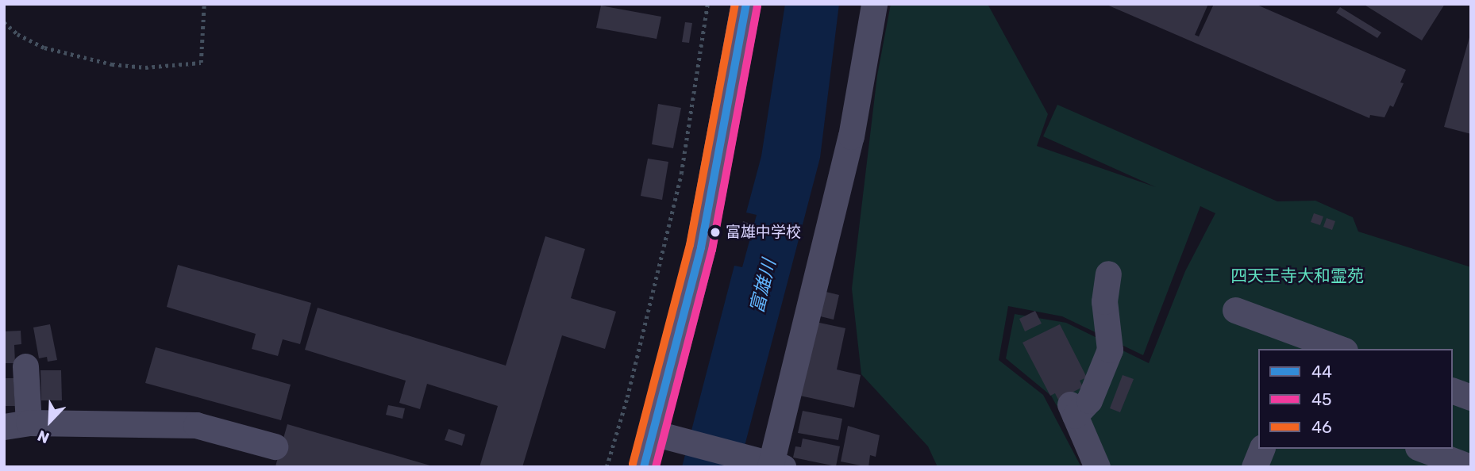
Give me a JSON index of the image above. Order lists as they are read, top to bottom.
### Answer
{
  "water": ["富雄川"],
  "parks": ["四天王寺大和霊苑"],
  "places": ["富雄中学校"],
  "lines": ["transit line 44", "transit line 46", "transit line 45"],
  "legend": ["44", "45", "46"],
  "north": "bottom left"
}
